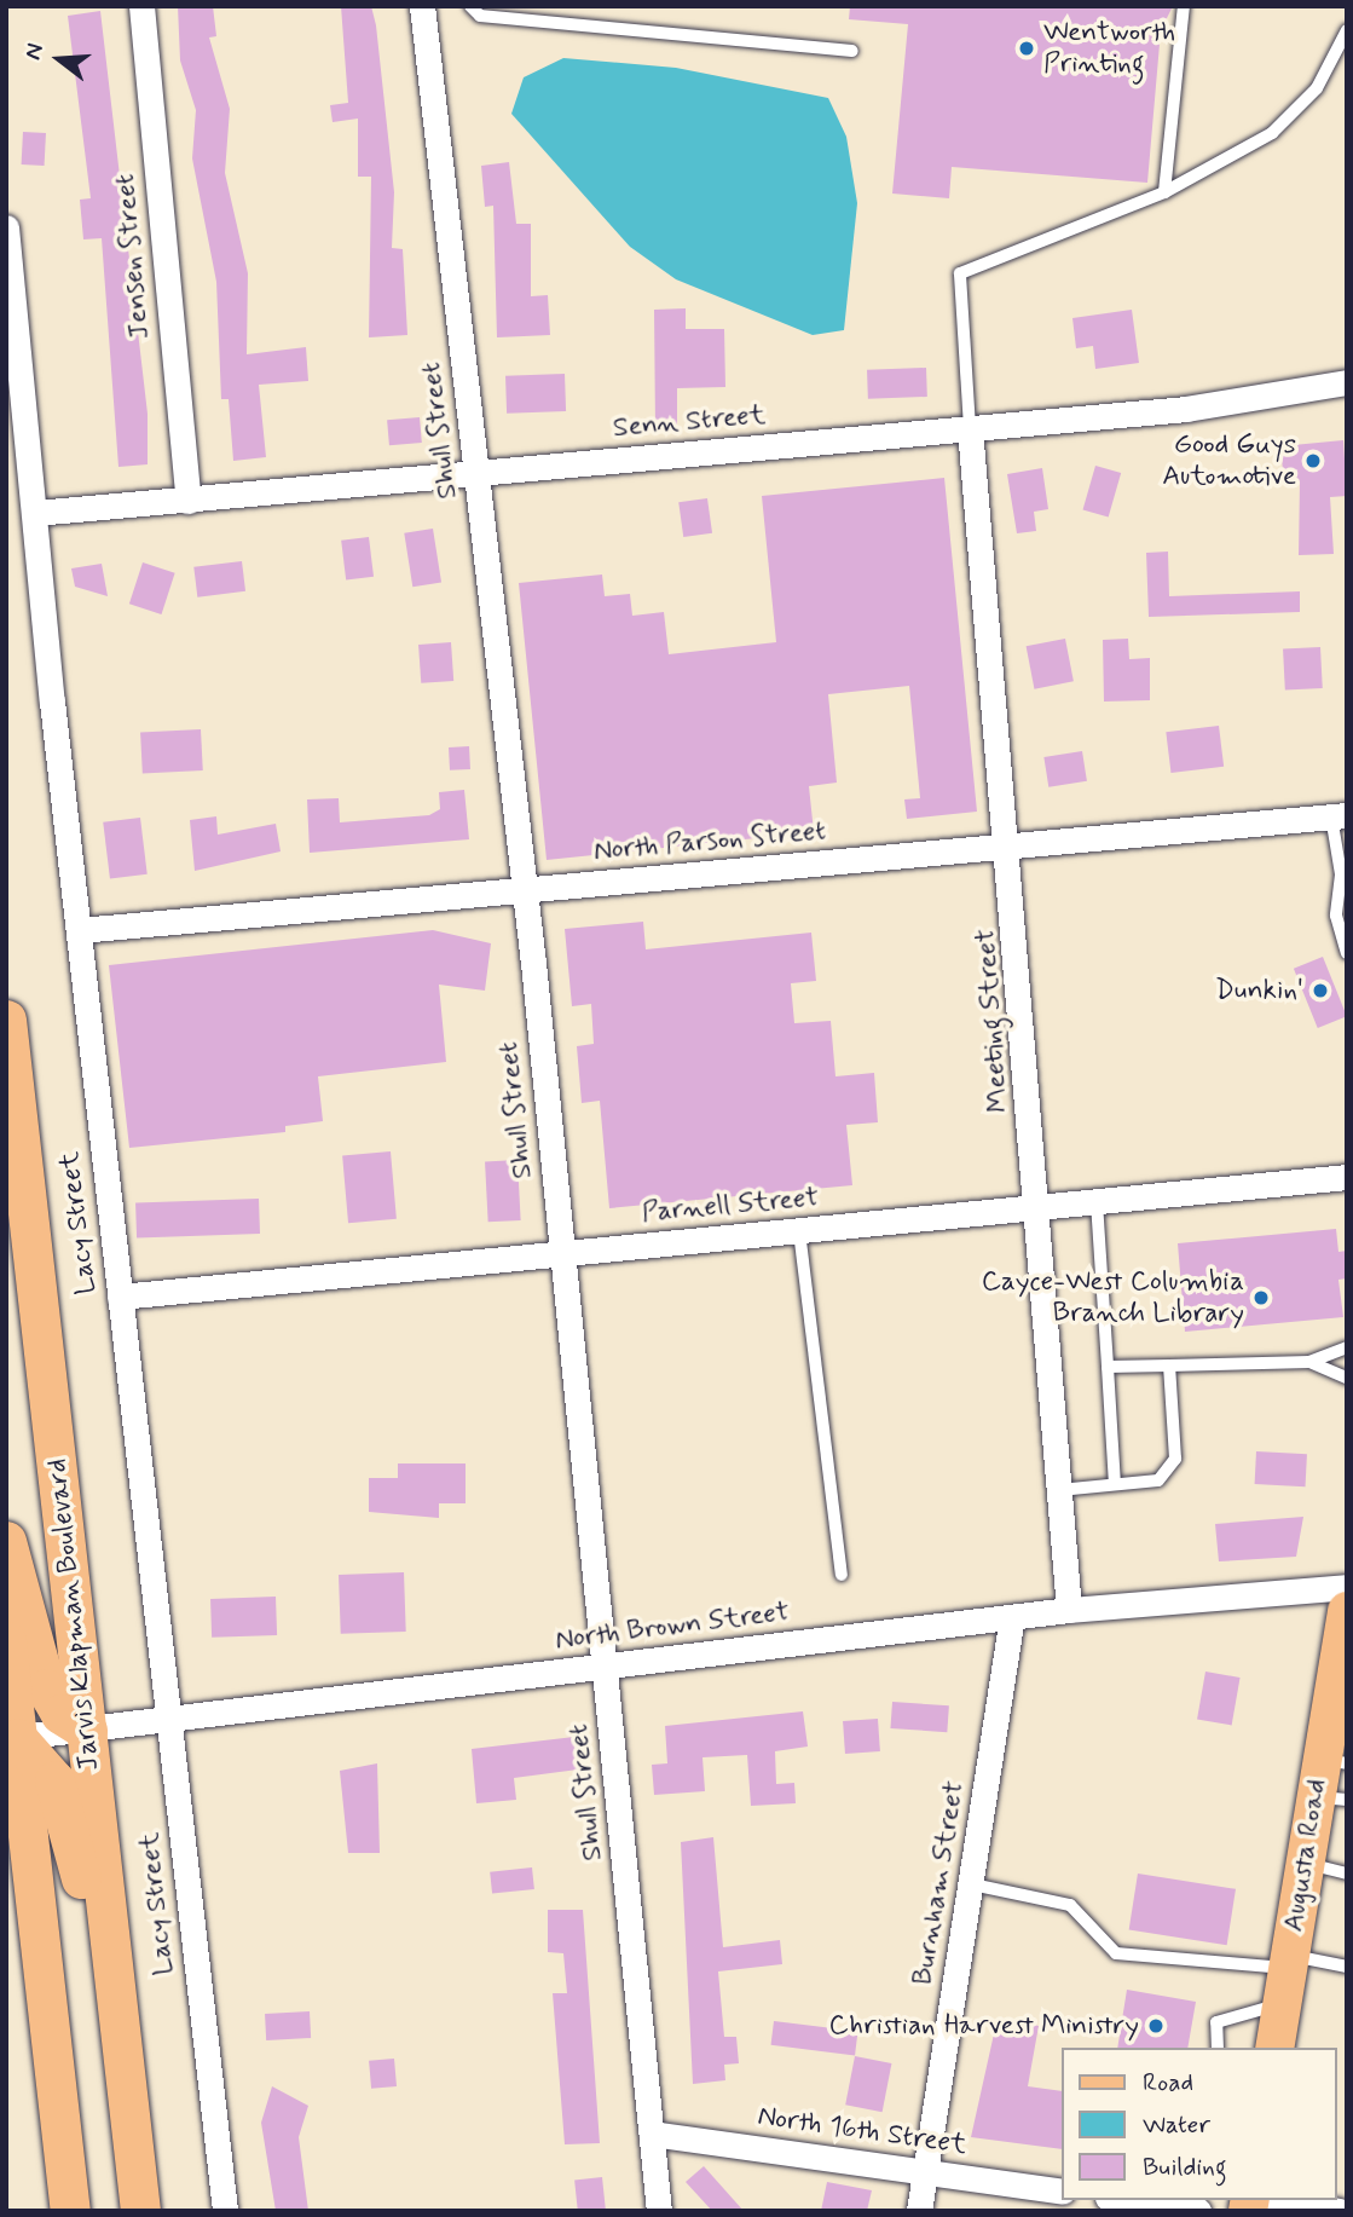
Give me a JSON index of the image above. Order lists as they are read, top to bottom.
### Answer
{
  "streets": {
    "highway": ["Jarvis Klapman Boulevard"],
    "main road": ["Augusta Road"],
    "street": [
      "Jensen Street",
      "Senn Street",
      "Shull Street",
      "North Parson Street",
      "Meeting Street",
      "Parnell Street",
      "Lacy Street",
      "North Brown Street",
      "Burnham Street",
      "North 16th Street"
    ]
  },
  "crossings": [
    ["Jensen Street", "Senn Street"],
    ["Senn Street", "Shull Street"],
    ["Senn Street", "Meeting Street"],
    ["Senn Street", "Lacy Street"],
    ["Shull Street", "North Parson Street"],
    ["Shull Street", "Parnell Street"],
    ["Shull Street", "North Brown Street"],
    ["Shull Street", "North 16th Street"],
    ["North Parson Street", "Meeting Street"],
    ["North Parson Street", "Lacy Street"],
    ["Meeting Street", "Parnell Street"],
    ["Meeting Street", "North Brown Street"],
    ["Parnell Street", "Lacy Street"],
    ["Lacy Street", "North Brown Street"],
    ["Jarvis Klapman Boulevard", "North Brown Street"],
    ["North Brown Street", "Burnham Street"],
    ["Burnham Street", "North 16th Street"]
  ],
  "places": [
    "Wentworth Printing",
    "Good Guys Automotive",
    "Dunkin'",
    "Cayce-West Columbia Branch Library",
    "Christian Harvest Ministry"
  ],
  "legend": ["Road", "Water", "Building"],
  "north": "left"
}
